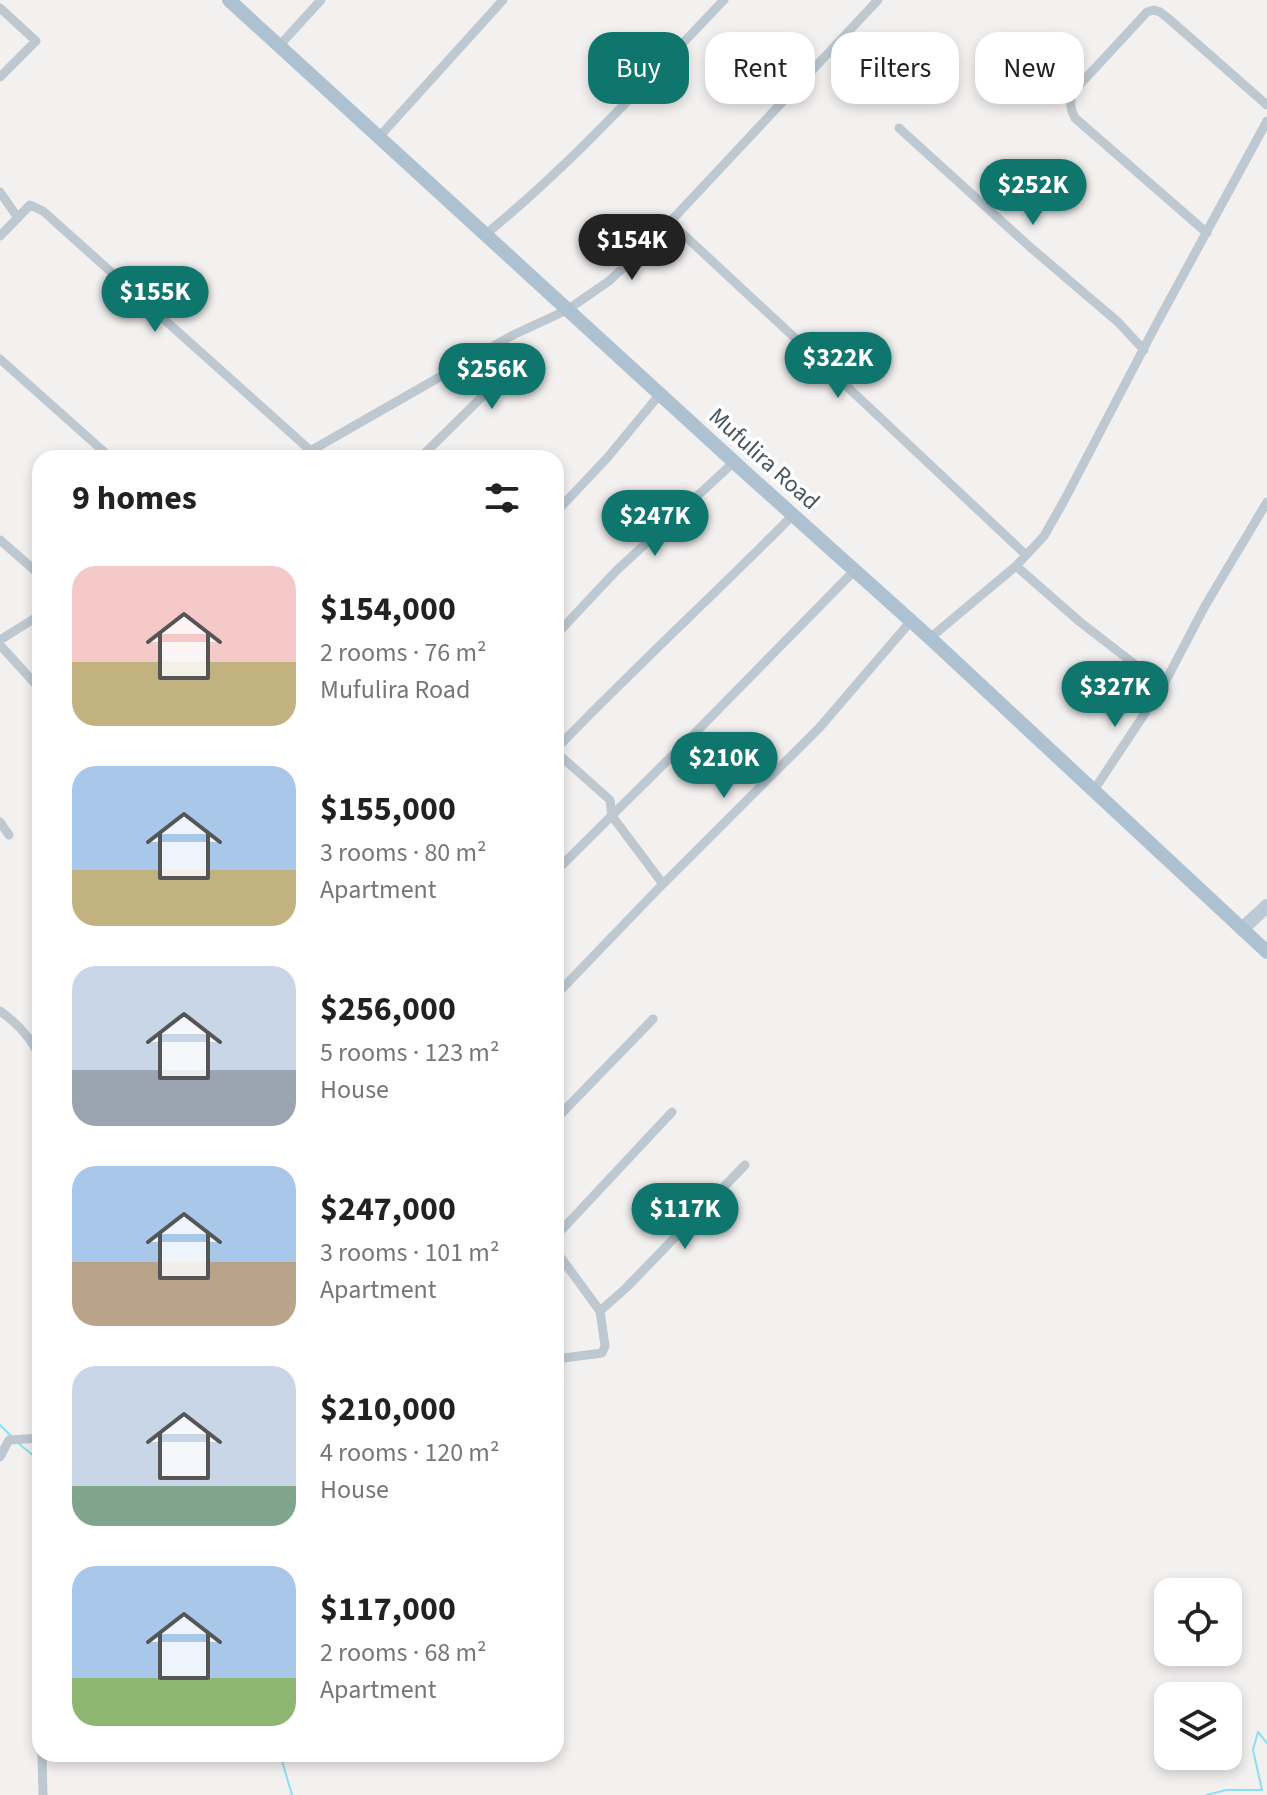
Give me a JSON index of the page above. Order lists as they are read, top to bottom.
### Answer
{
  "streets": {
    "main road": ["Mufulira Road"]
  },
  "page": {
    "chip": [
      "Buy",
      "Rent",
      "Filters",
      "New"
    ],
    "price": [
      "$252K",
      "$154K",
      "$155K",
      "$322K",
      "$256K",
      "$247K",
      "$327K",
      "$210K",
      "$117K"
    ],
    "heading": "9 homes",
    "list": [
      {
        "name": "$154,000",
        "note": "2 rooms · 76 m² · Mufulira Road"
      },
      {
        "name": "$155,000",
        "note": "3 rooms · 80 m² · Apartment"
      },
      {
        "name": "$256,000",
        "note": "5 rooms · 123 m² · House"
      },
      {
        "name": "$247,000",
        "note": "3 rooms · 101 m² · Apartment"
      },
      {
        "name": "$210,000",
        "note": "4 rooms · 120 m² · House"
      },
      {
        "name": "$117,000",
        "note": "2 rooms · 68 m² · Apartment"
      }
    ]
  }
}
